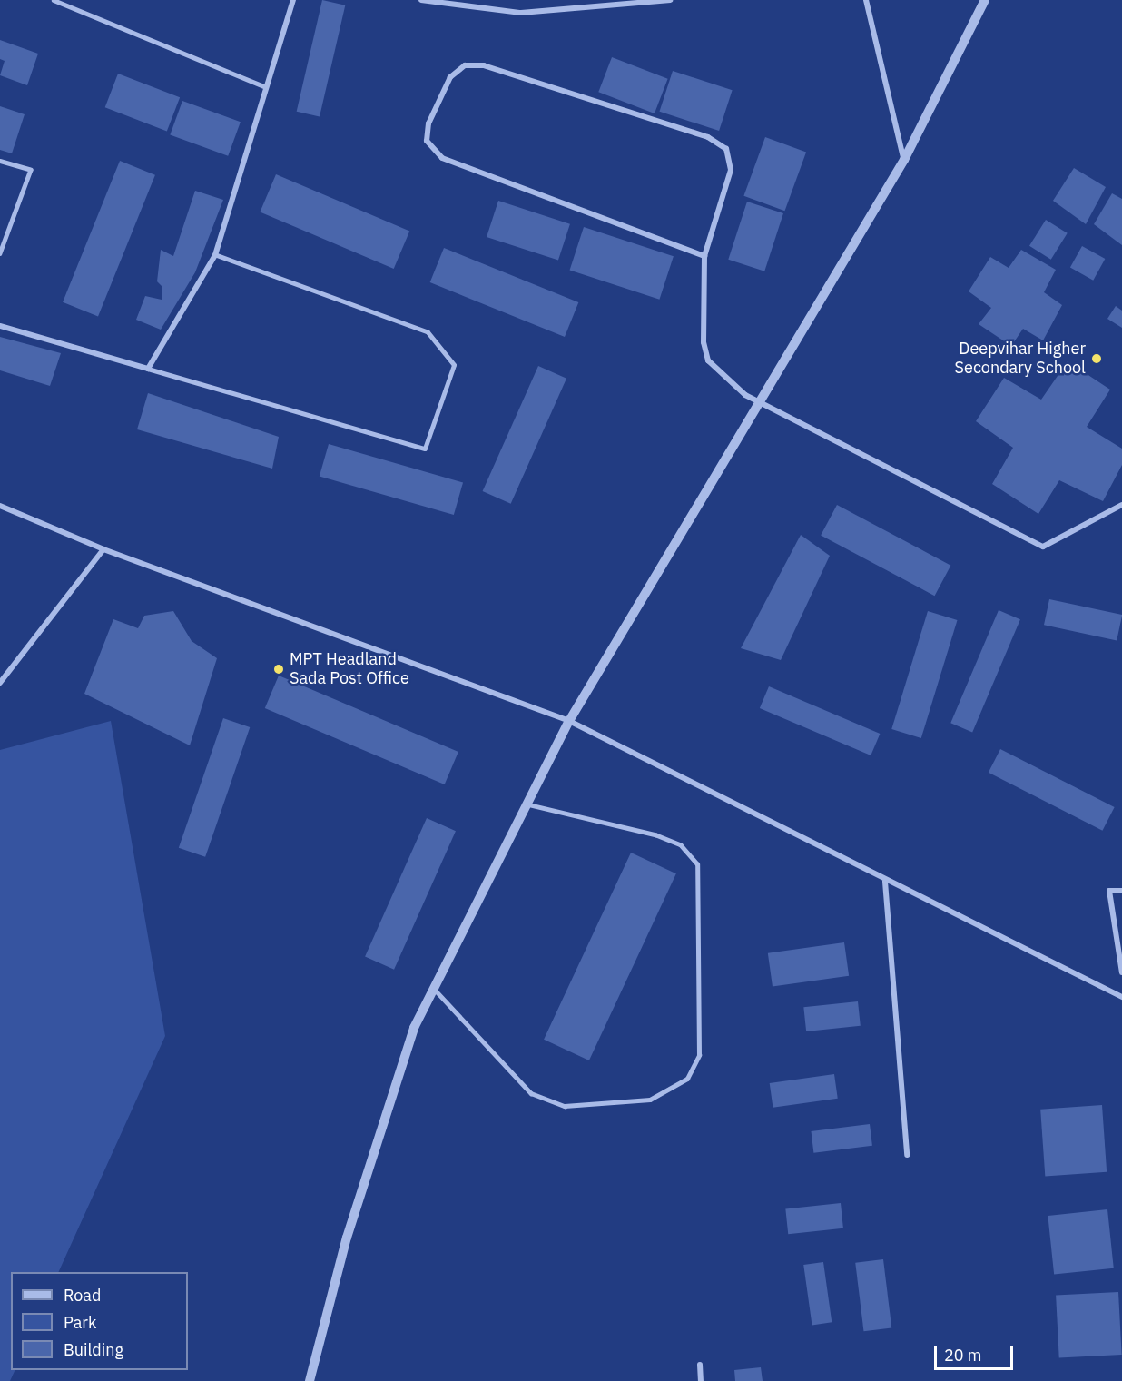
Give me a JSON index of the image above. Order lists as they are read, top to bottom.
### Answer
{
  "places": ["Deepvihar Higher Secondary School", "MPT Headland Sada Post Office"],
  "legend": ["Road", "Park", "Building"],
  "scale_bar": "20 m"
}
